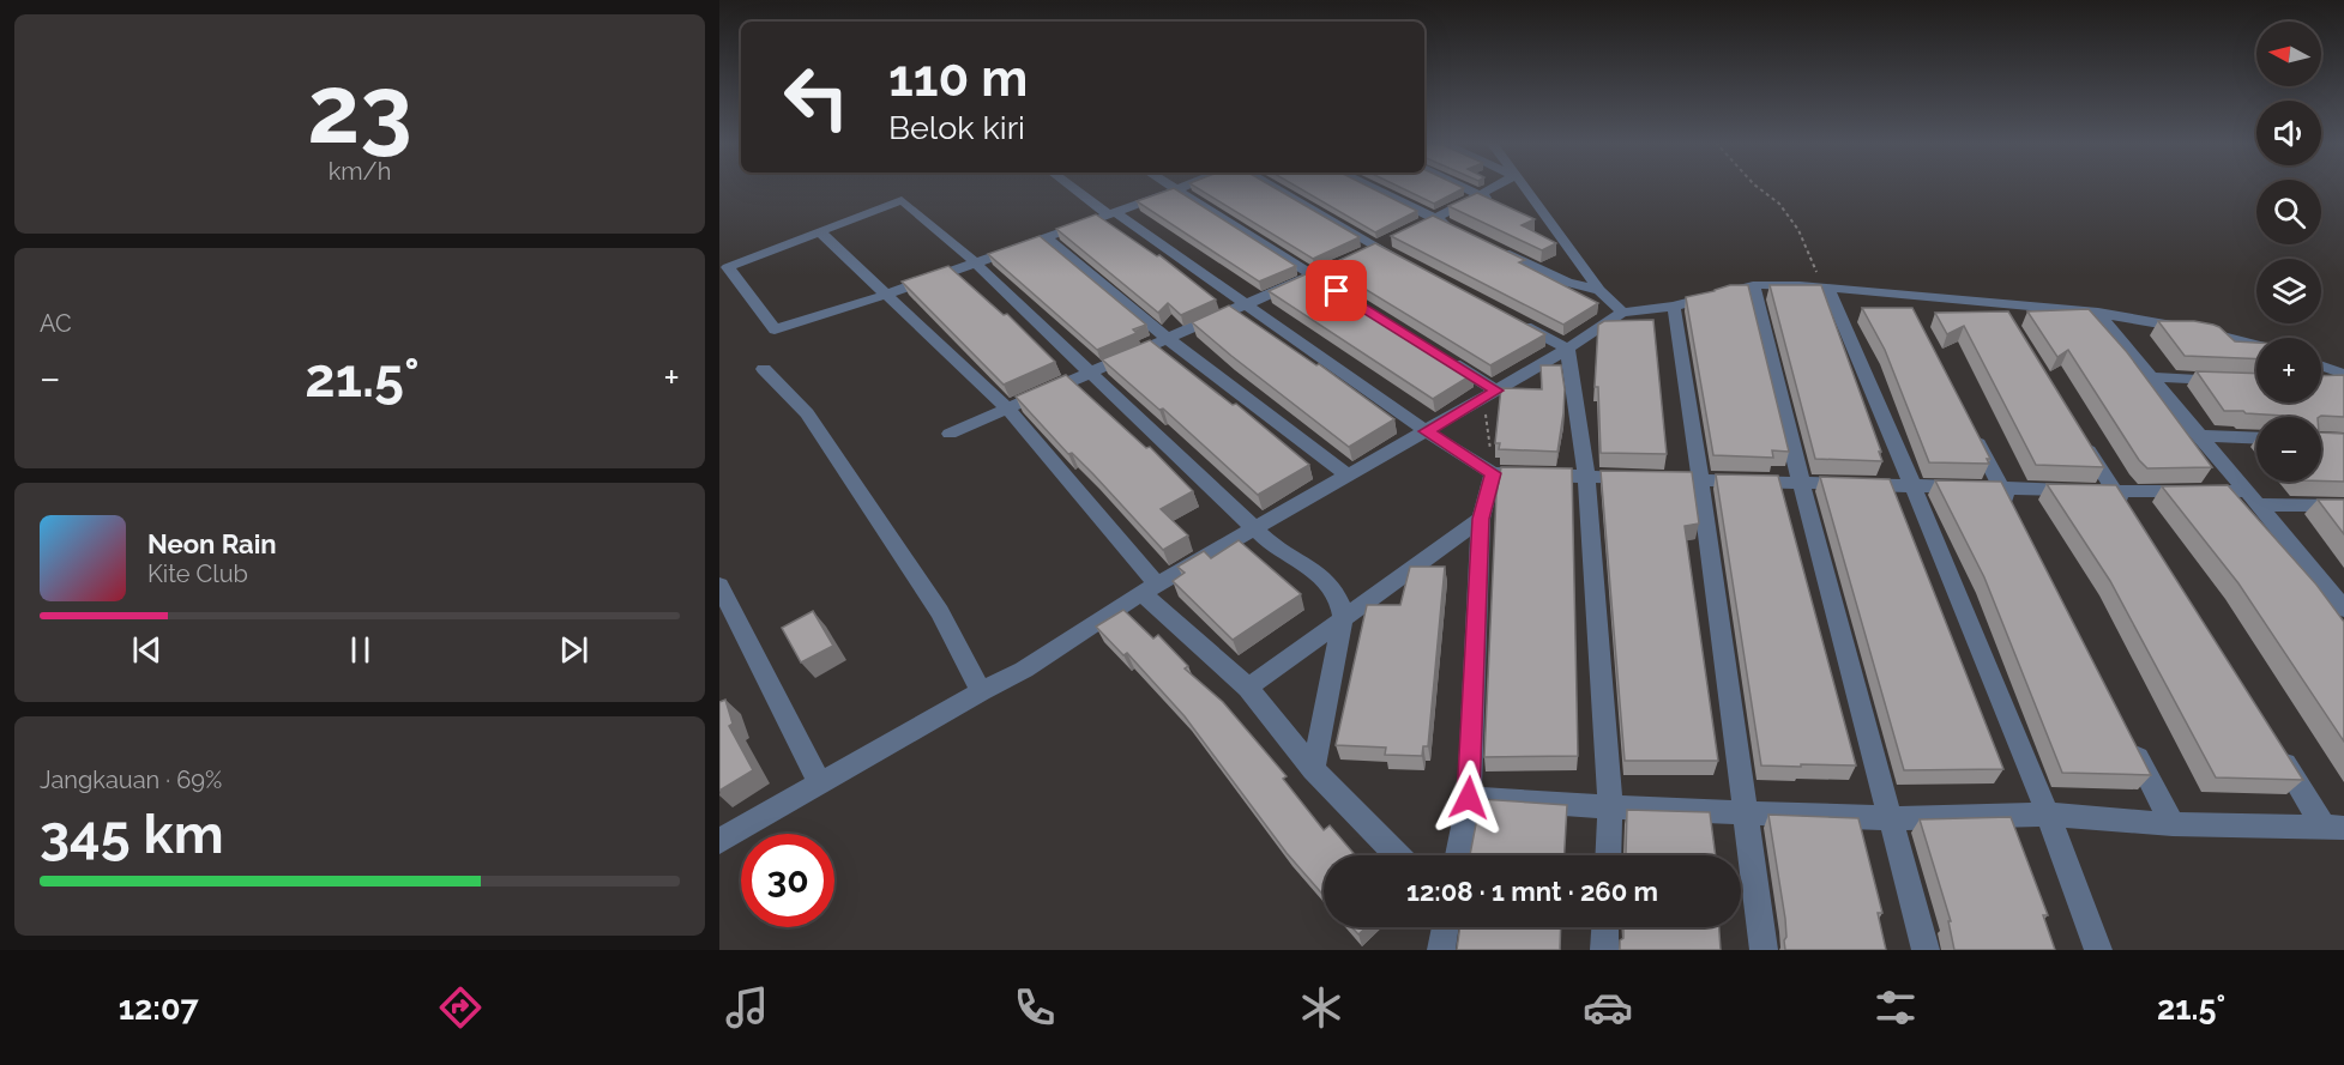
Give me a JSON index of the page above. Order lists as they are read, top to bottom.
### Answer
{
  "north": "left",
  "page": {
    "tile": [
      ["23", "km/h"],
      "AC",
      ["Jangkauan · 69%", "345 km"]
    ],
    "map_buttons": ["+", "−"],
    "turn": ["110 m", "Belok kiri"],
    "heat": ["−", "21.5°", "+"],
    "song": ["Neon Rain", "Kite Club"],
    "limit": "30",
    "trip": "12:08 · 1 mnt · 260 m",
    "tabs": ["12:07", "21.5°"]
  }
}
